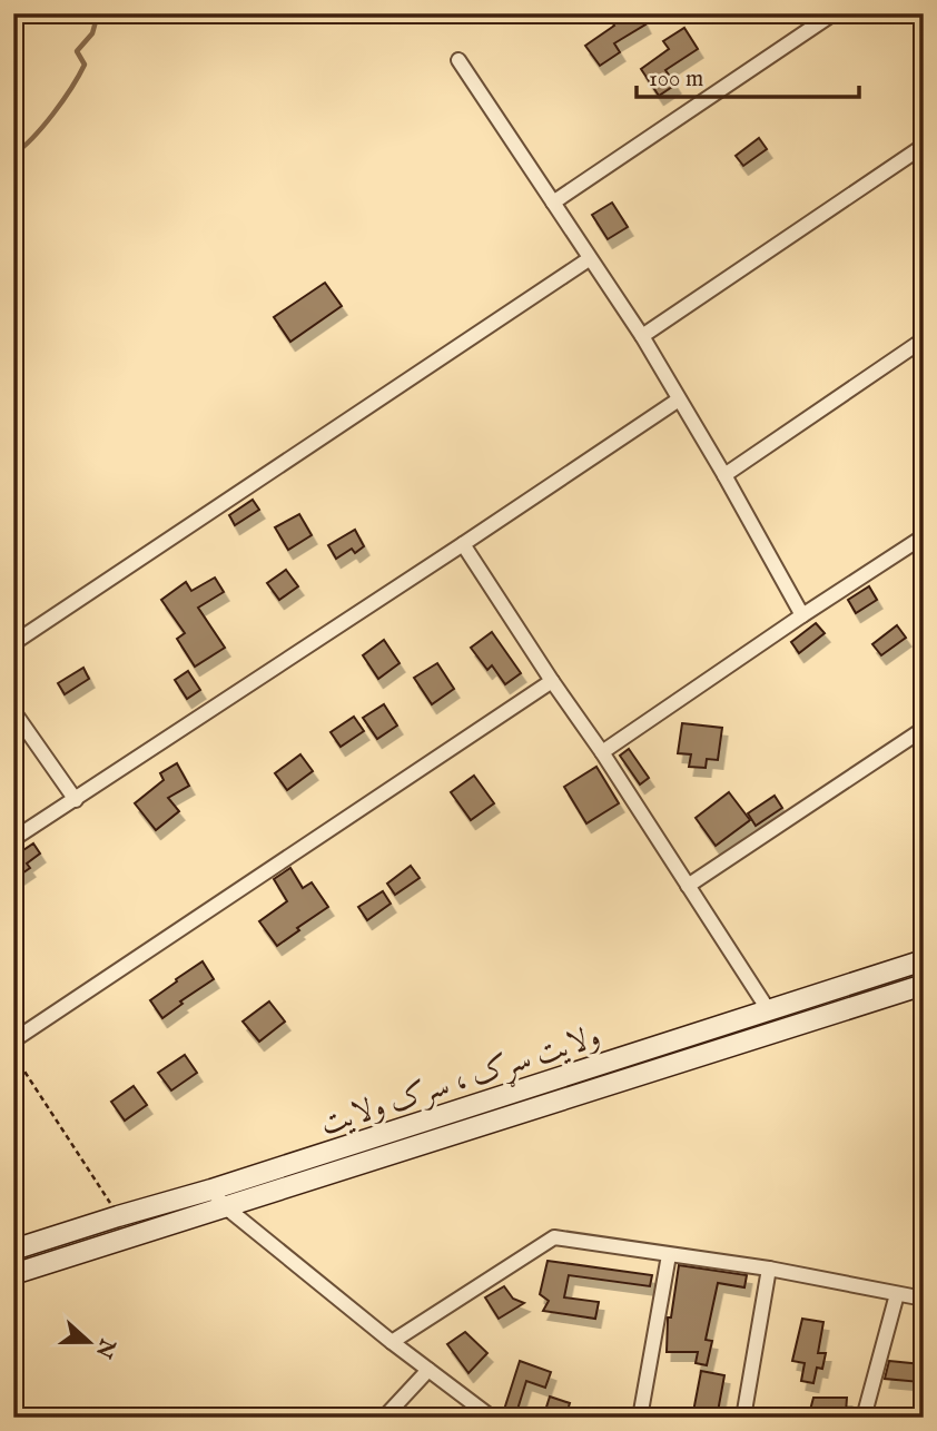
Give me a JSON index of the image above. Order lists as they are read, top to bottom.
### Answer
{
  "streets": {
    "main road": ["ولایت سړک ، سرک ولایت"]
  },
  "scale_bar": "100 m",
  "north": "right"
}
